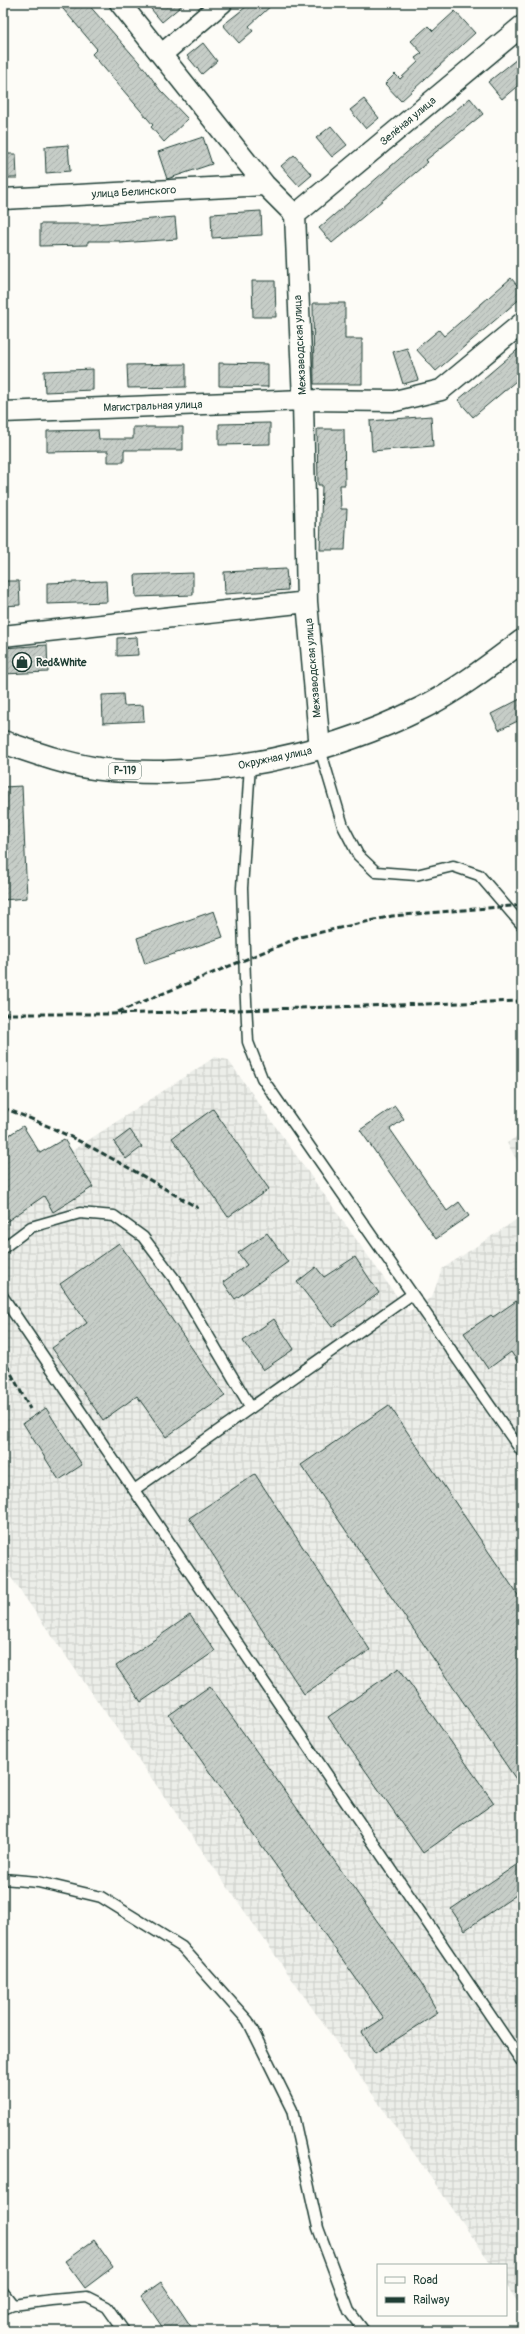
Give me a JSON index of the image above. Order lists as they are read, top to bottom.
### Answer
{
  "streets": {
    "highway": ["Окружная улица", "Р-119"],
    "street": [
      "Зелёная улица",
      "улица Белинского",
      "Межзаводская улица",
      "Магистральная улица"
    ]
  },
  "crossings": [
    ["Зелёная улица", "Межзаводская улица"],
    ["Межзаводская улица", "Магистральная улица"],
    ["Межзаводская улица", "Окружная улица"]
  ],
  "places": {
    "shop": ["Red&White"]
  },
  "legend": ["Road", "Railway"]
}
